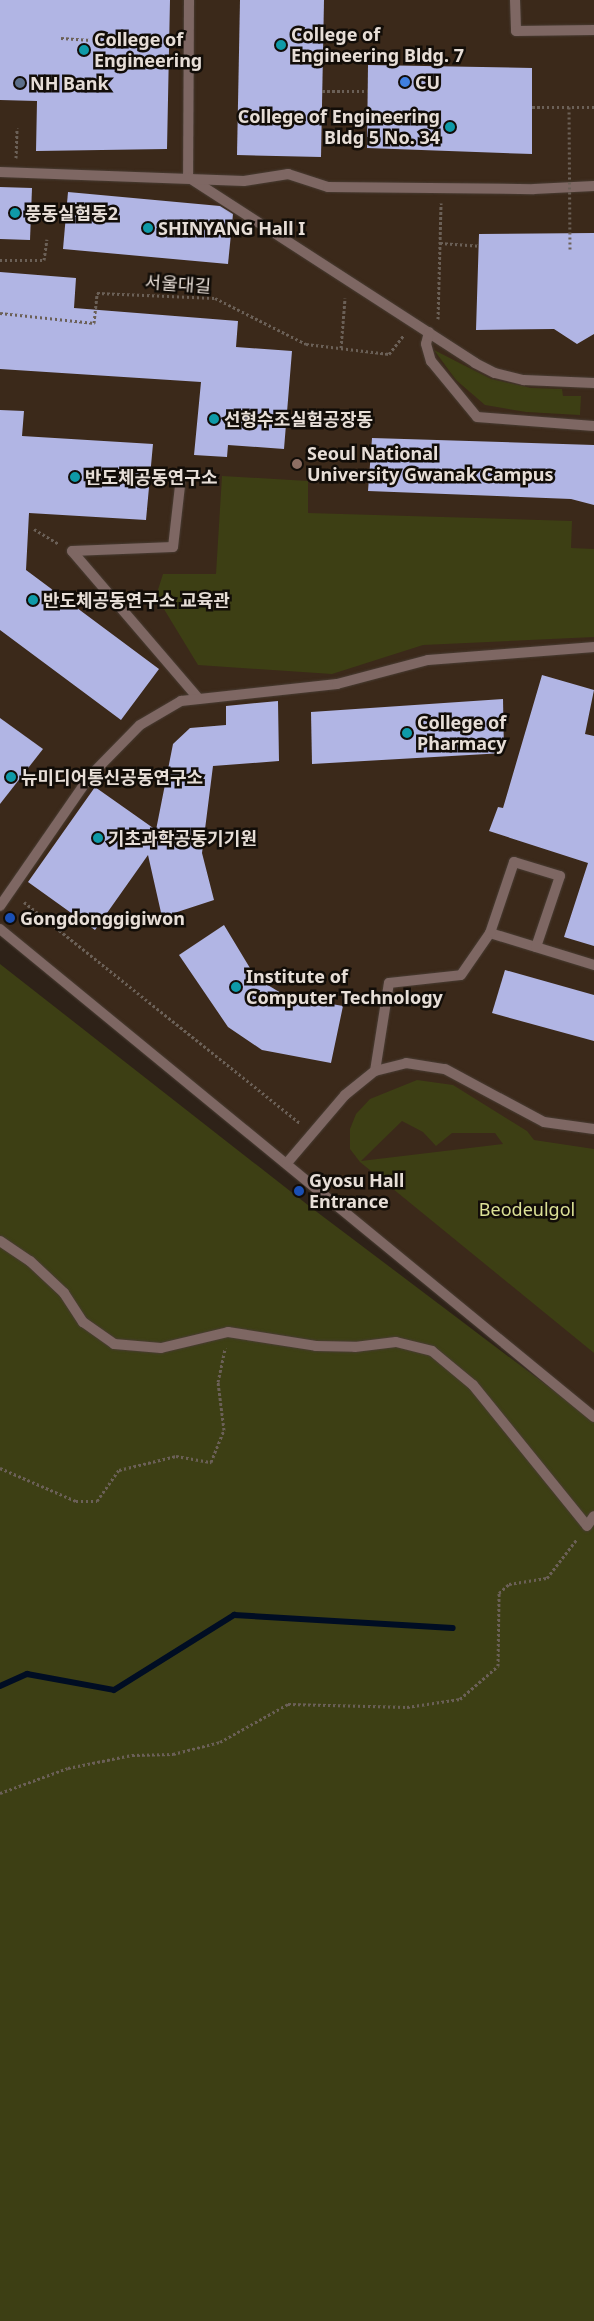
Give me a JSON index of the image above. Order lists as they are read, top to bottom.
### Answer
{
  "streets": {
    "path": ["서울대길"]
  },
  "parks": ["Beodeulgol"],
  "places": [
    "College of Engineering Bldg. 7",
    "College of Engineering",
    "CU",
    "NH Bank",
    "College of Engineering Bldg 5 No. 34",
    "풍동실험동2",
    "SHINYANG Hall I",
    "선형수조실험공장동",
    "Seoul National University Gwanak Campus",
    "반도체공동연구소",
    "반도체공동연구소 교육관",
    "College of Pharmacy",
    "뉴미디어통신공동연구소",
    "기초과학공동기기원",
    "Gongdonggigiwon",
    "Institute of Computer Technology",
    "Gyosu Hall Entrance"
  ]
}
